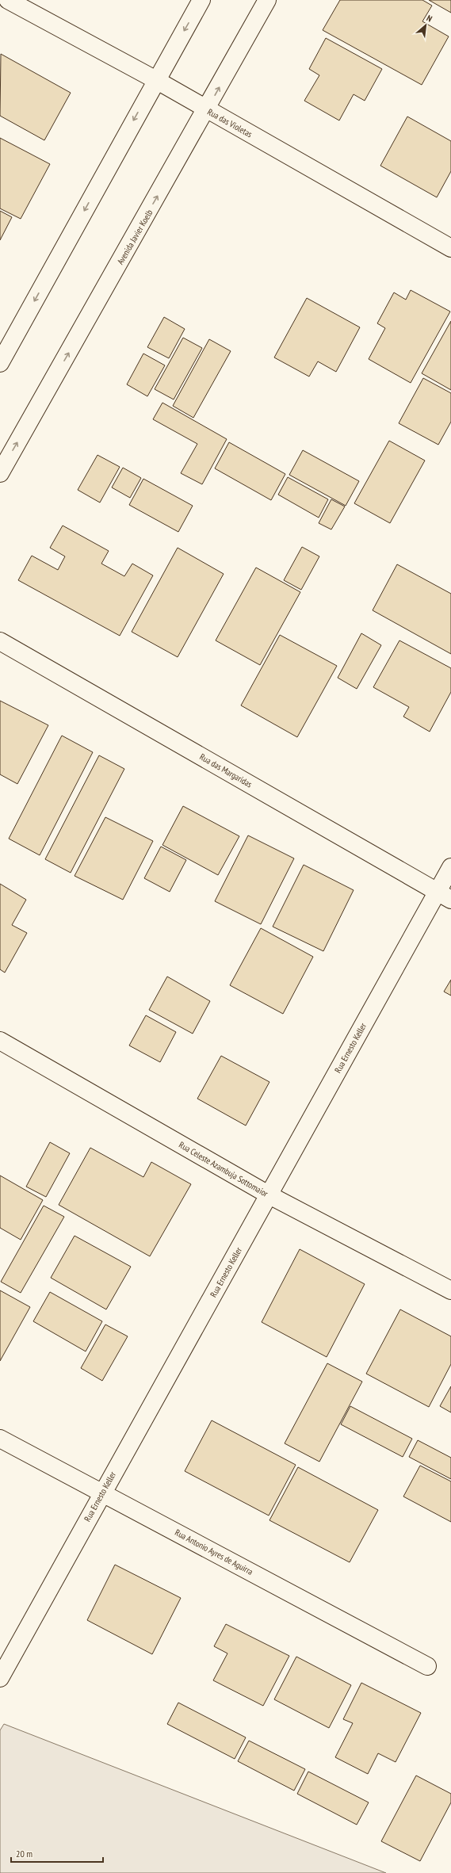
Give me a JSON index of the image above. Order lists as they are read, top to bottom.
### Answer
{
  "streets": {
    "street": [
      "Rua das Violetas",
      "Avenida Javier Koelb",
      "Rua das Margaridas",
      "Rua Ernesto Keller",
      "Rua Celeste Azambuja Sottomaior",
      "Rua Antonio Ayres de Aguirra"
    ]
  },
  "crossings": [
    ["Rua das Violetas", "Avenida Javier Koelb"],
    ["Rua das Margaridas", "Rua Ernesto Keller"],
    ["Rua Ernesto Keller", "Rua Celeste Azambuja Sottomaior"],
    ["Rua Ernesto Keller", "Rua Antonio Ayres de Aguirra"]
  ],
  "scale_bar": "20 m",
  "north": "top right"
}
